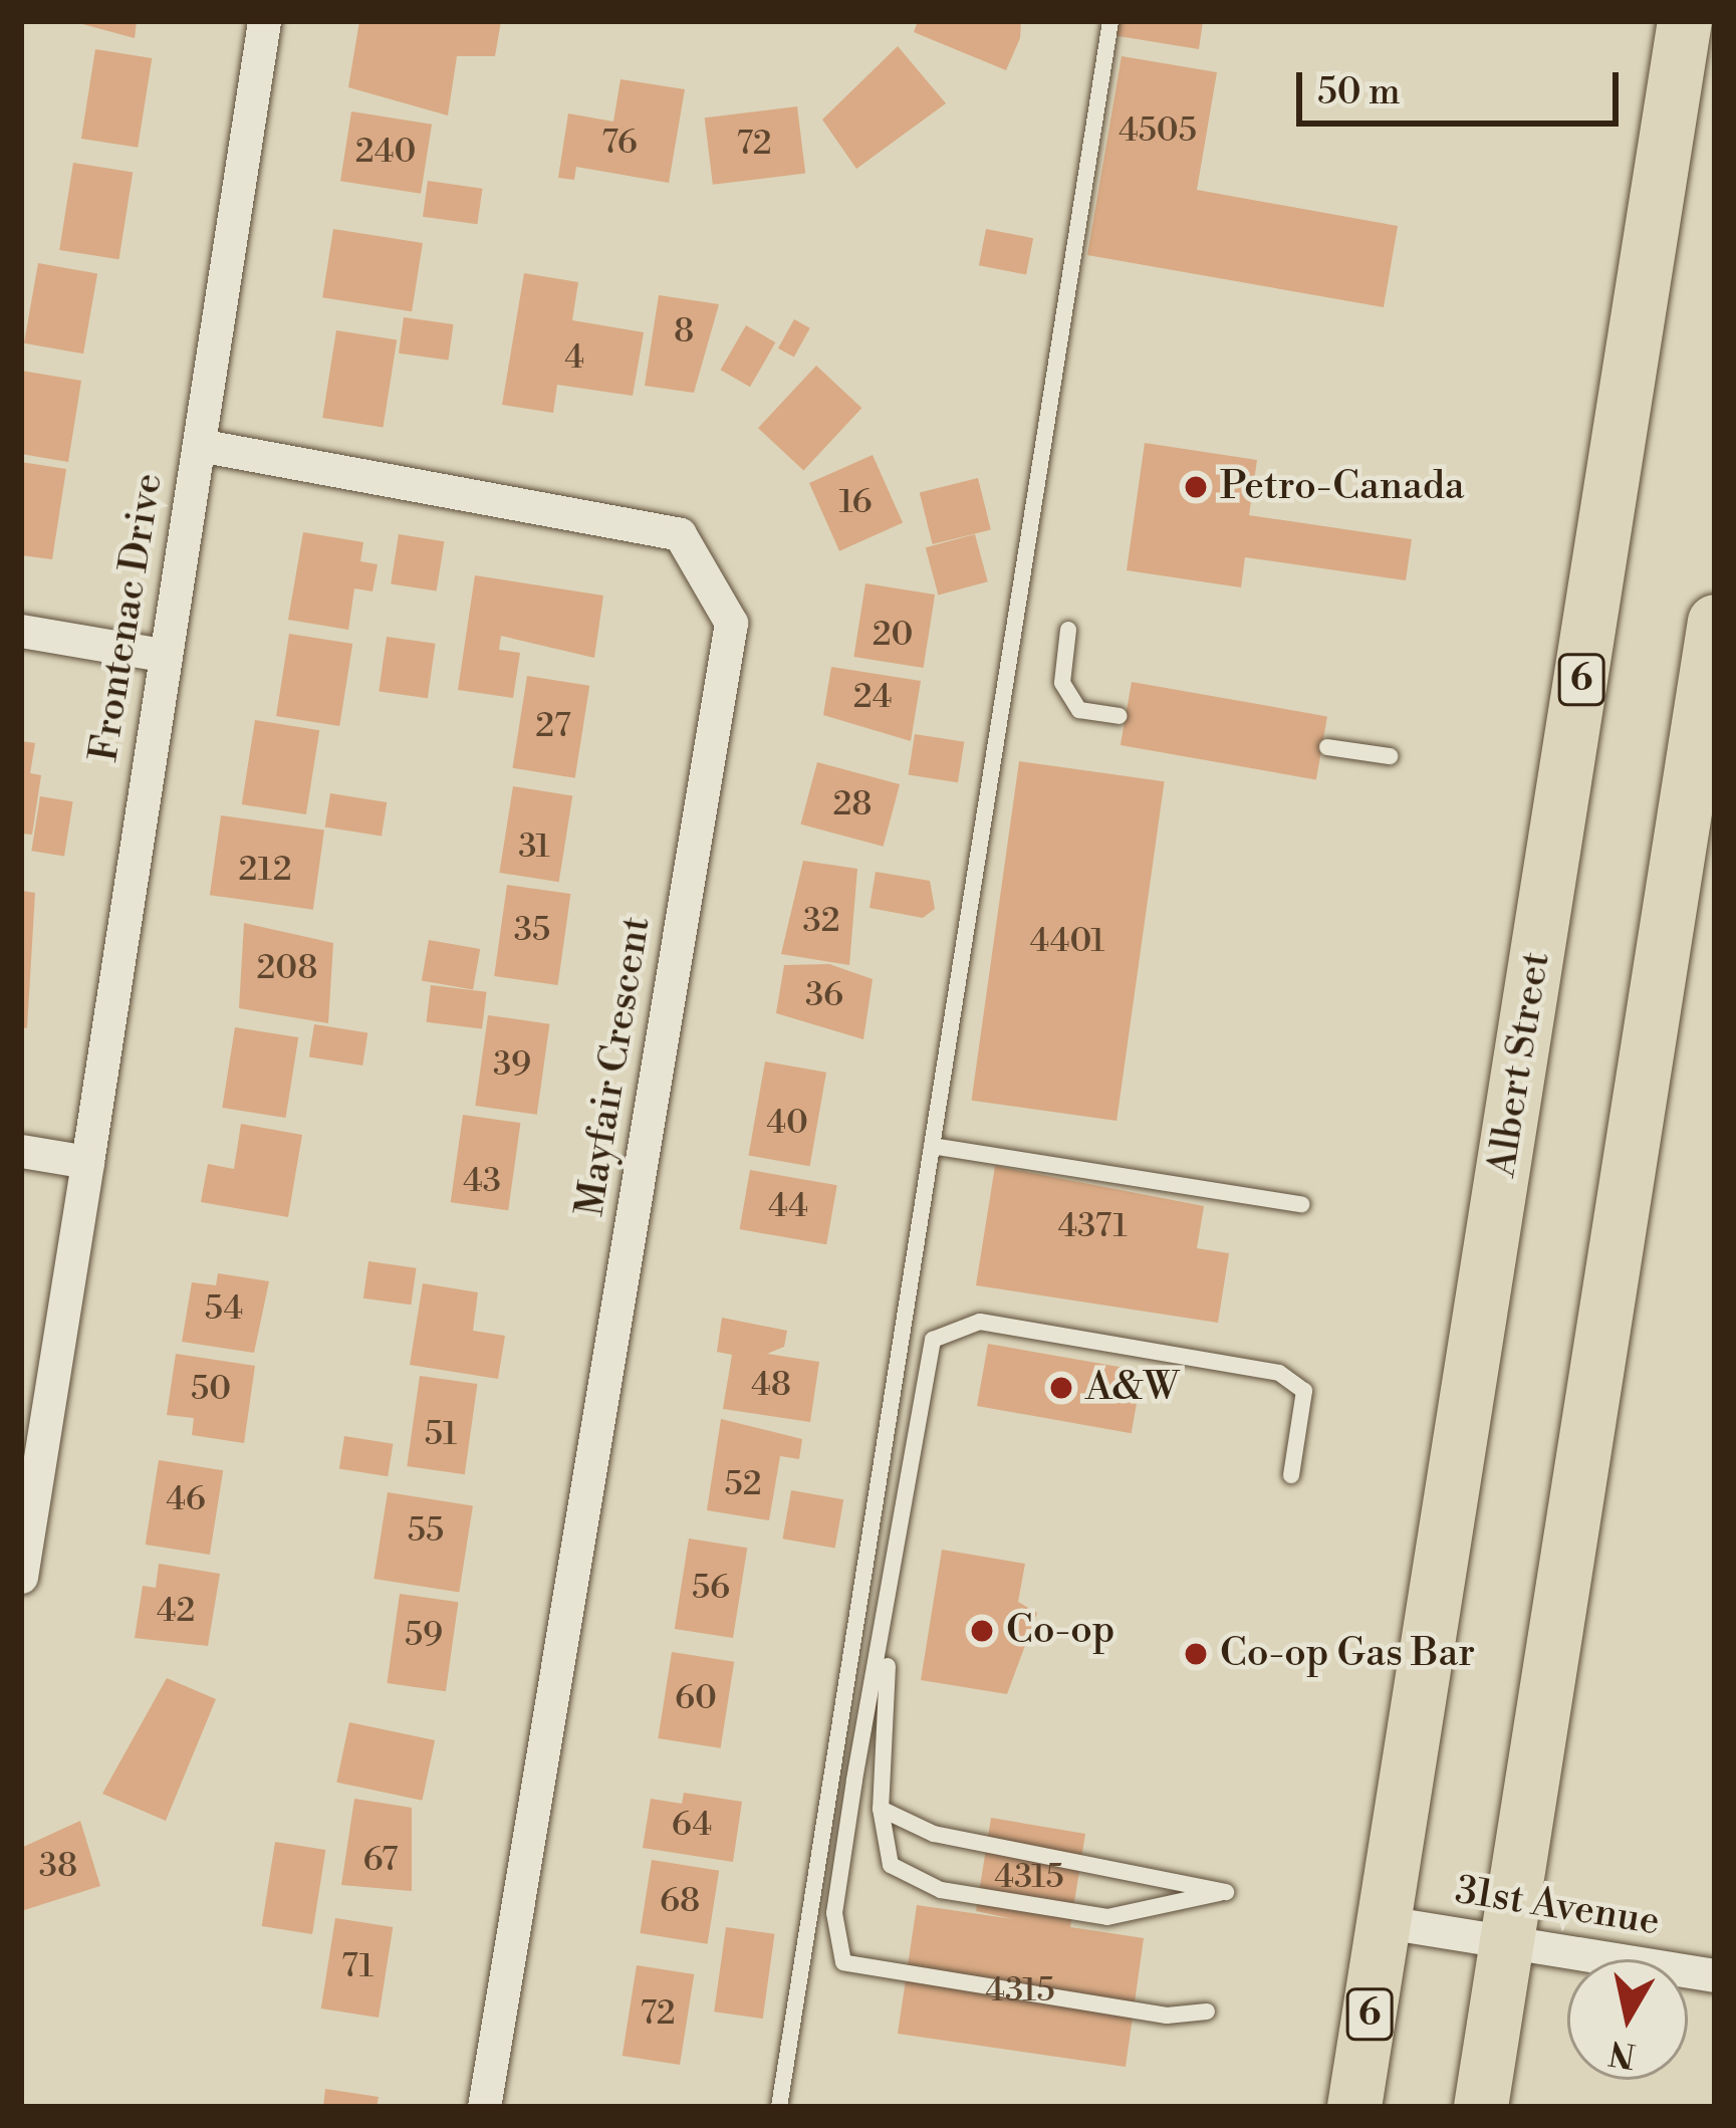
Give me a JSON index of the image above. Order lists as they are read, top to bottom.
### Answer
{
  "streets": {
    "main road": ["6", "Albert Street"],
    "street": ["Frontenac Drive", "Mayfair Crescent", "31st Avenue"]
  },
  "crossings": [
    ["Frontenac Drive", "Mayfair Crescent"],
    ["Albert Street", "31st Avenue"]
  ],
  "places": [
    "Petro-Canada",
    "A&W",
    "Co-op",
    "Co-op Gas Bar"
  ],
  "house_numbers": [
    "4505",
    "76",
    "72",
    "240",
    "8",
    "4",
    "16",
    "20",
    "24",
    "27",
    "28",
    "31",
    "212",
    "32",
    "35",
    "4401",
    "208",
    "36",
    "39",
    "40",
    "43",
    "44",
    "4371",
    "54",
    "48",
    "50",
    "51",
    "52",
    "46",
    "55",
    "56",
    "42",
    "59",
    "60",
    "64",
    "67",
    "38",
    "4315",
    "68",
    "71",
    "4315",
    "72"
  ],
  "scale_bar": "50 m",
  "north": "bottom"
}
